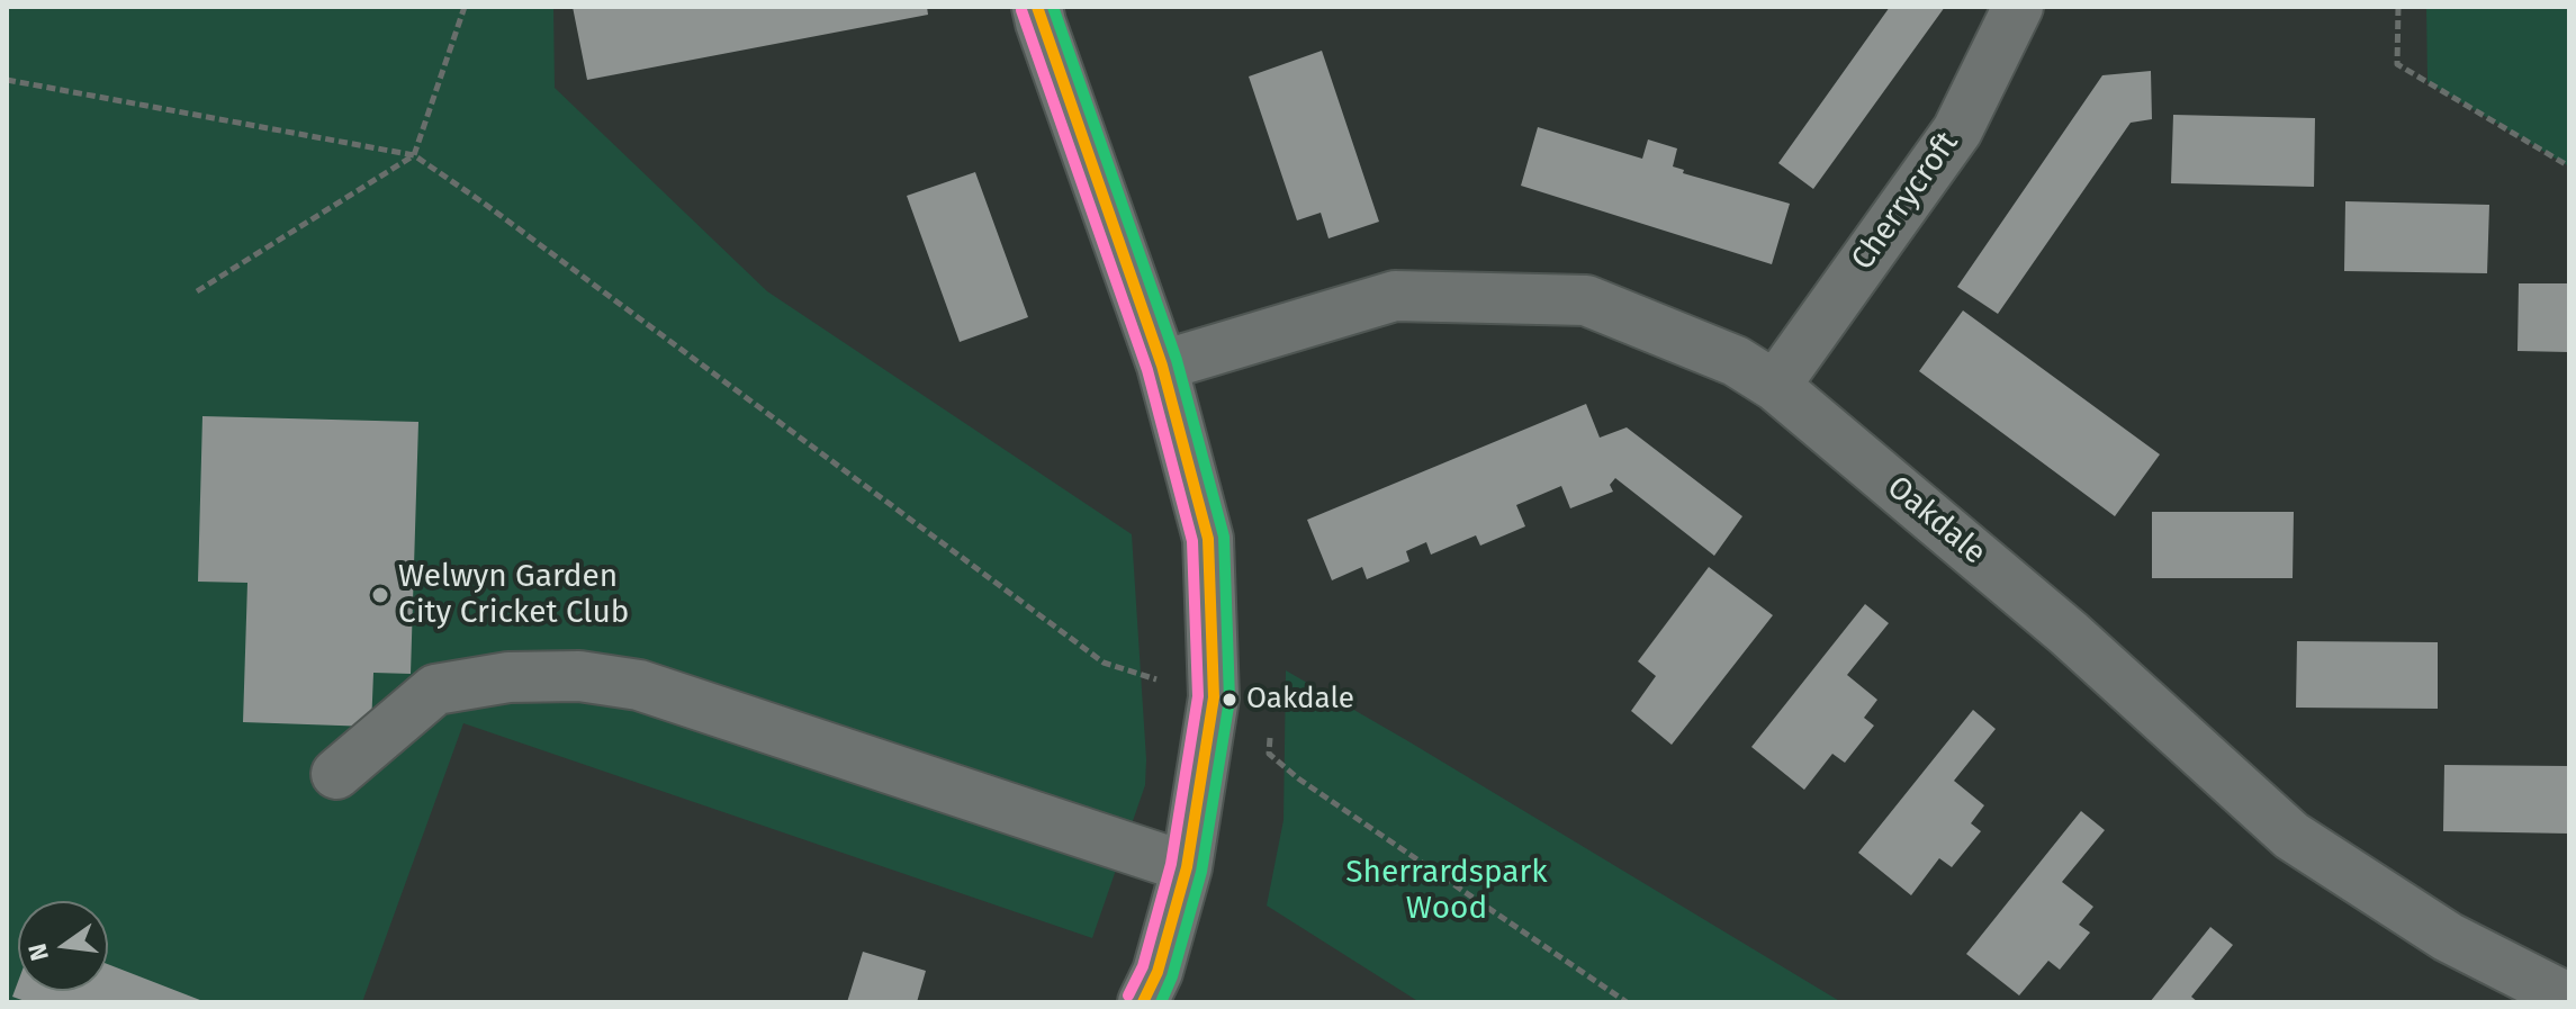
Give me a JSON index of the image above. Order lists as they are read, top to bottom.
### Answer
{
  "streets": {
    "street": ["Cherrycroft", "Oakdale"]
  },
  "crossings": [
    ["Cherrycroft", "Oakdale"]
  ],
  "parks": ["Sherrardspark Wood"],
  "places": ["Welwyn Garden City Cricket Club", "Oakdale"],
  "north": "left"
}
